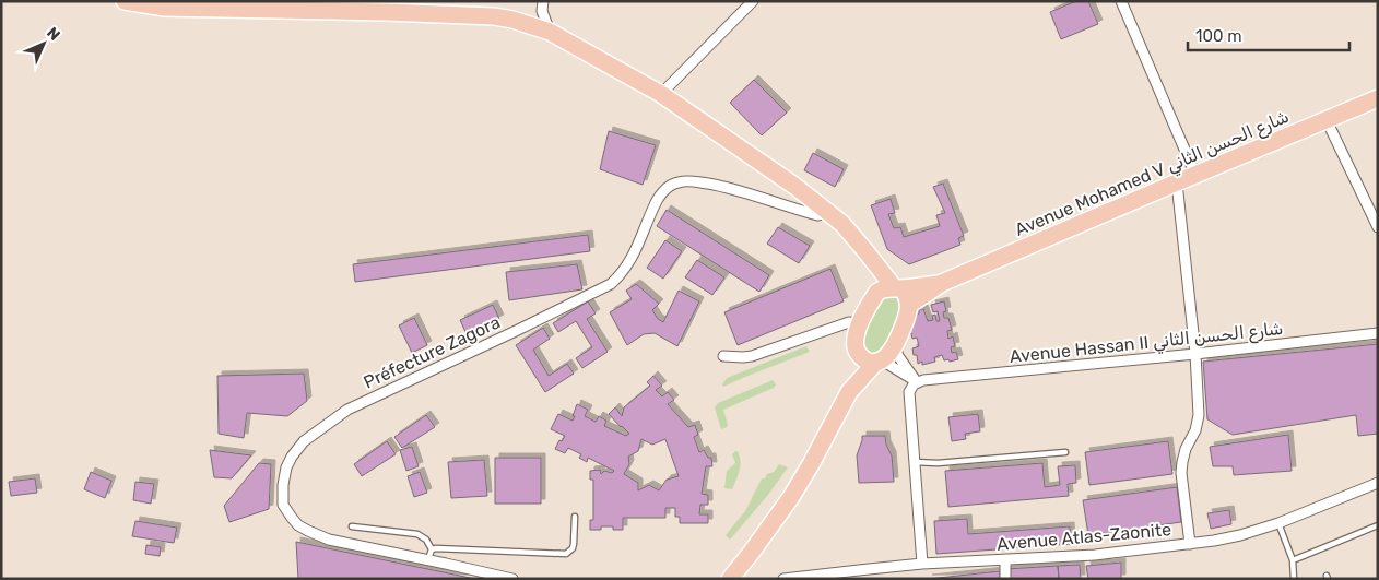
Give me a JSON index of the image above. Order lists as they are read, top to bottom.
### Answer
{
  "streets": {
    "main road": ["Avenue Mohamed V شارع الحسن الثاني"],
    "street": ["Avenue Hassan II شارع الحسن الثاني", "Préfecture Zagora", "Avenue Atlas-Zaonite"]
  },
  "scale_bar": "100 m",
  "north": "top right"
}
